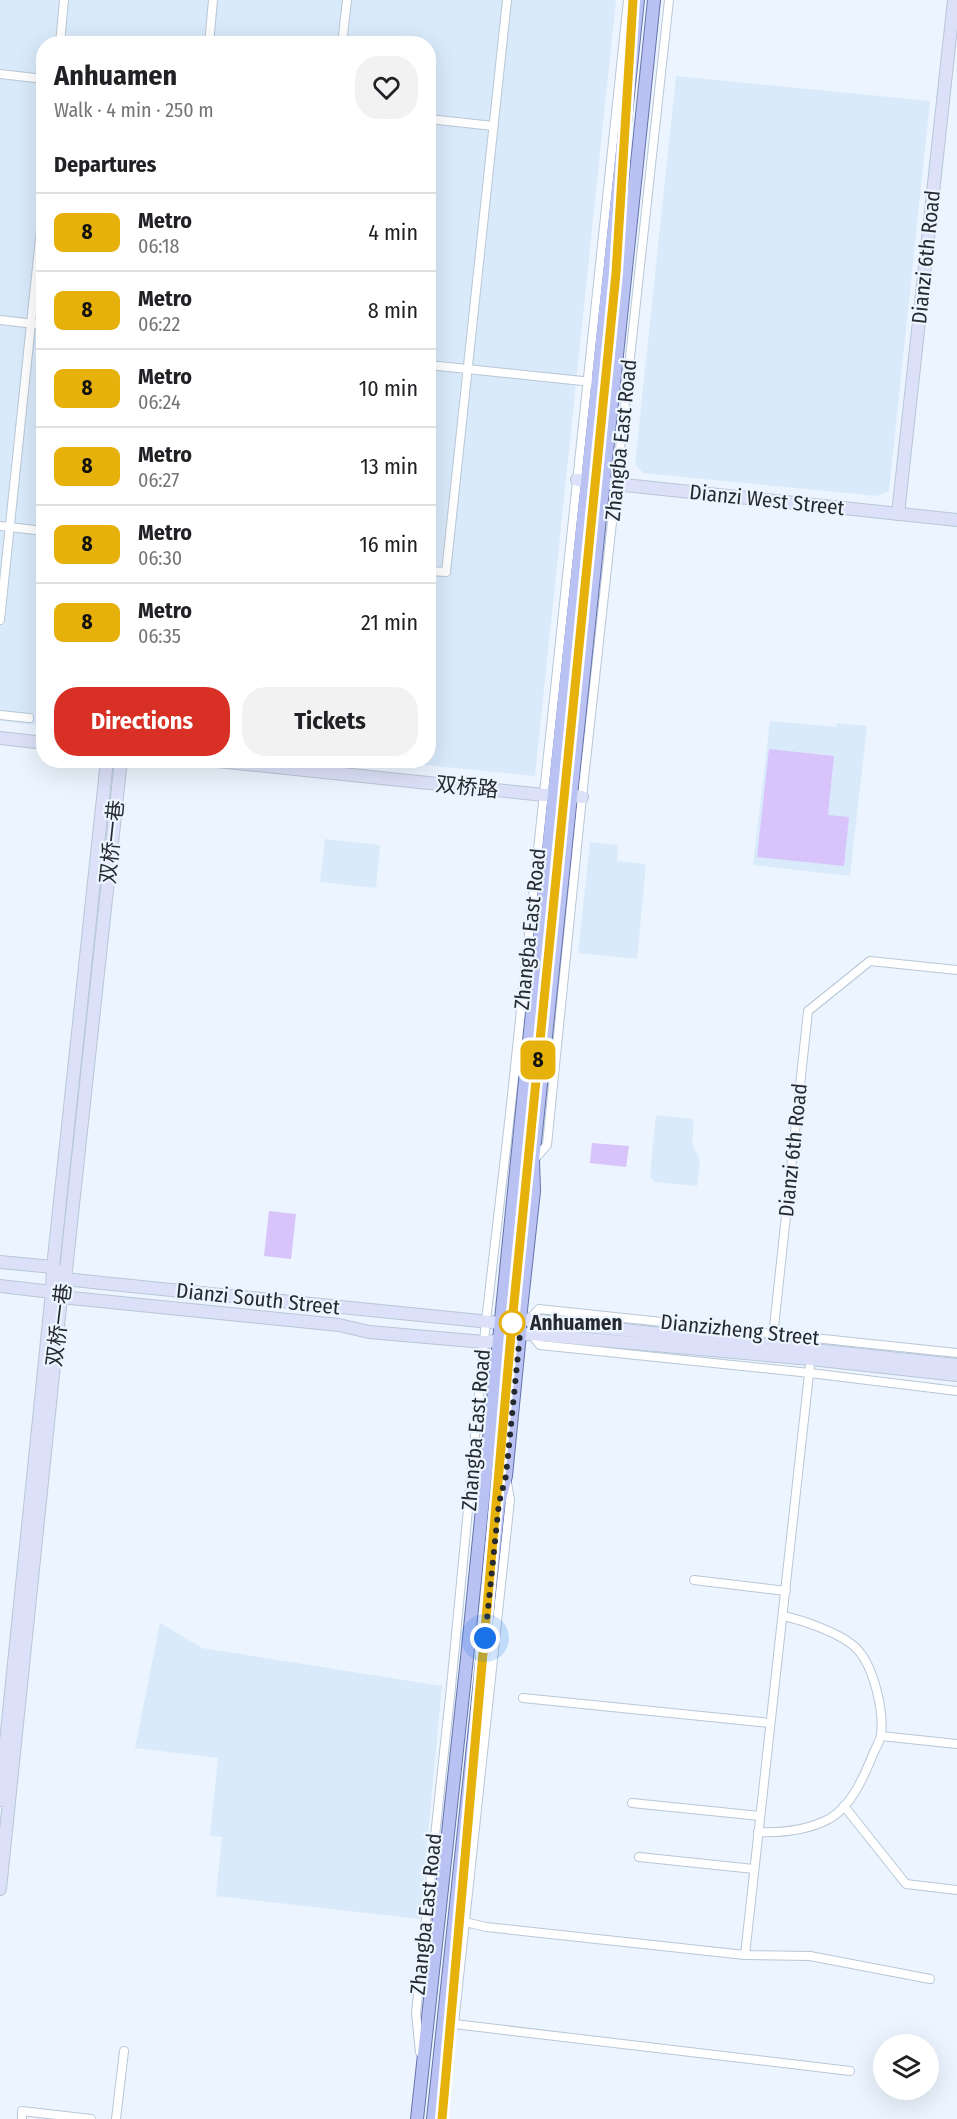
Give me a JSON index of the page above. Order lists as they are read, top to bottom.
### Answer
{
  "streets": {
    "main road": ["Zhangba East Road"],
    "street": [
      "Dianzi 6th Road",
      "Dianzi West Street",
      "双桥路",
      "双桥一巷",
      "Dianzi South Street",
      "Dianzizheng Street"
    ]
  },
  "crossings": [
    ["Dianzi 6th Road", "Dianzi West Street"],
    ["Dianzi 6th Road", "Dianzizheng Street"],
    ["Zhangba East Road", "Dianzi West Street"],
    ["Zhangba East Road", "双桥路"],
    ["Zhangba East Road", "Dianzi South Street"],
    ["Zhangba East Road", "Dianzizheng Street"],
    ["双桥一巷", "Dianzi South Street"],
    ["Dianzi South Street", "Dianzizheng Street"]
  ],
  "places": ["Anhuamen"],
  "lines": ["metro line 8"],
  "page": {
    "on_map": "8",
    "heading": [
      ["Anhuamen", "Walk · 4 min · 250 m"],
      "Departures"
    ],
    "list": [
      {
        "mark": "8",
        "name": "Metro",
        "note": "06:18",
        "value": "4 min"
      },
      {
        "mark": "8",
        "name": "Metro",
        "note": "06:22",
        "value": "8 min"
      },
      {
        "mark": "8",
        "name": "Metro",
        "note": "06:24",
        "value": "10 min"
      },
      {
        "mark": "8",
        "name": "Metro",
        "note": "06:27",
        "value": "13 min"
      },
      {
        "mark": "8",
        "name": "Metro",
        "note": "06:30",
        "value": "16 min"
      },
      {
        "mark": "8",
        "name": "Metro",
        "note": "06:35",
        "value": "21 min"
      }
    ],
    "buttons": ["Directions", "Tickets"]
  }
}
